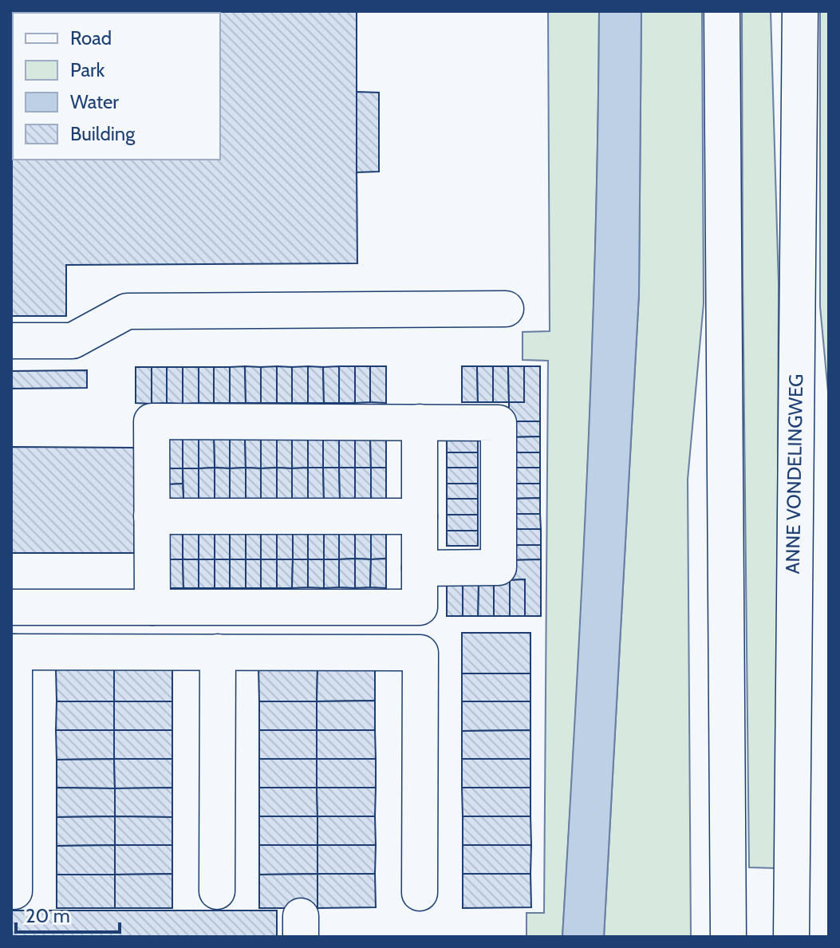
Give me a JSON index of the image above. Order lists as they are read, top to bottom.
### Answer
{
  "streets": {
    "main road": ["ANNE VONDELINGWEG"]
  },
  "legend": [
    "Road",
    "Park",
    "Water",
    "Building"
  ],
  "scale_bar": "20 m"
}
